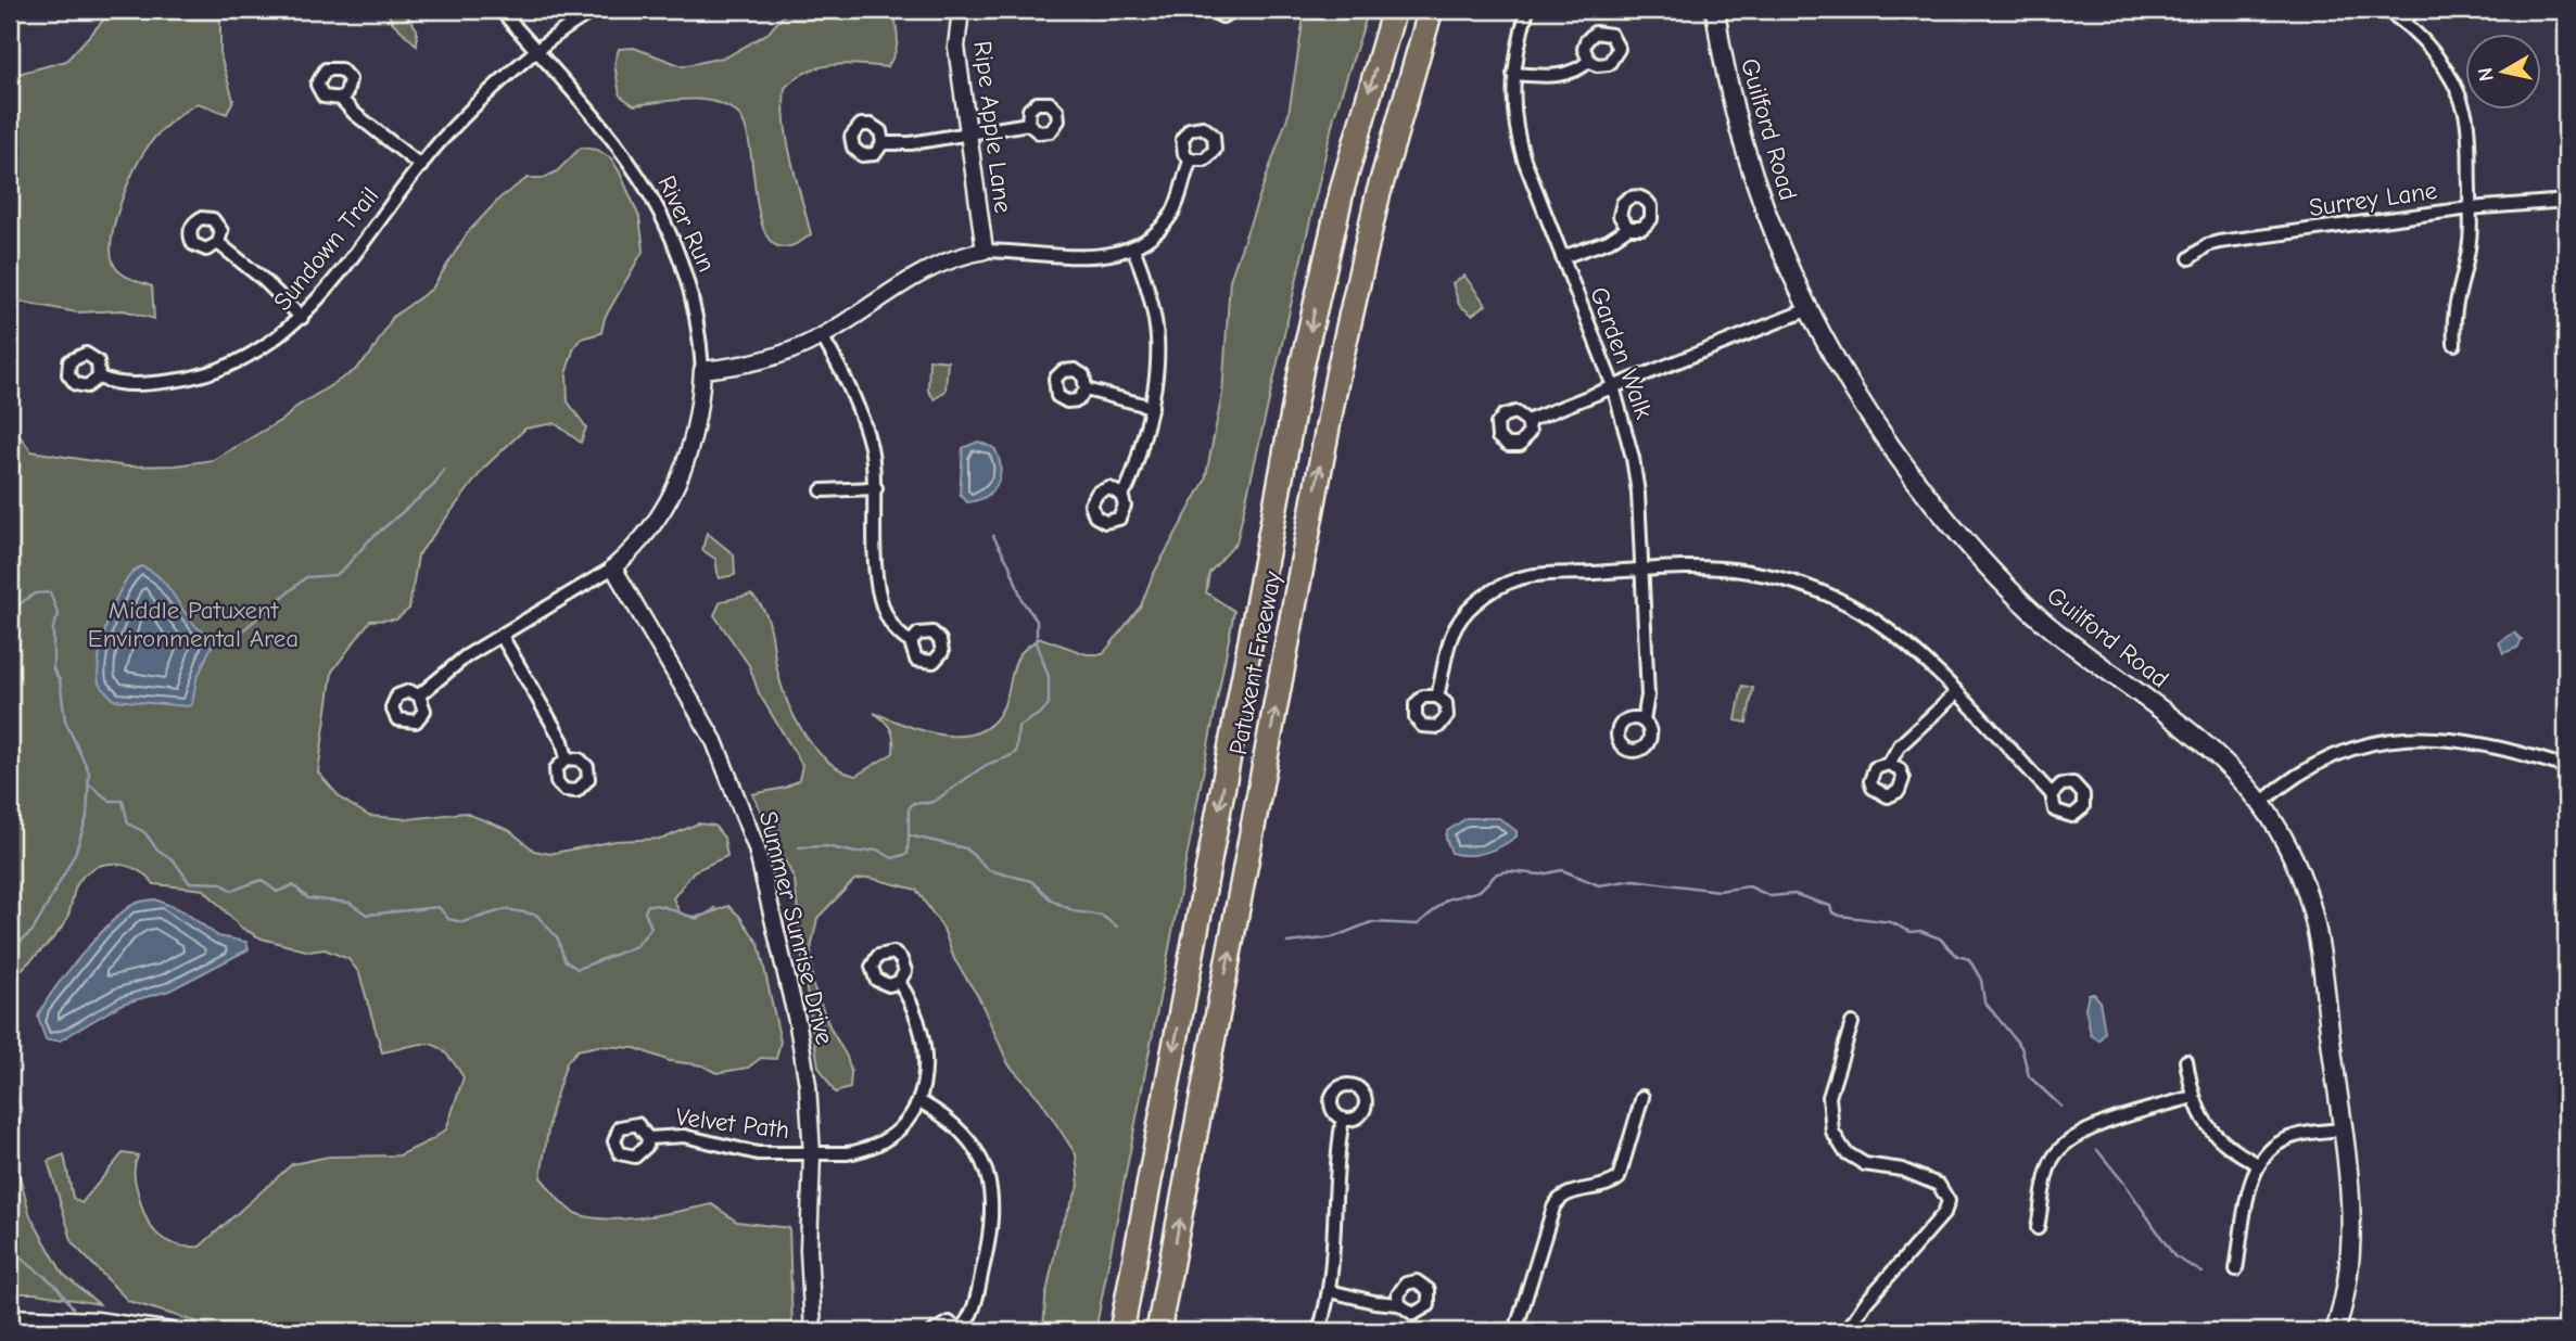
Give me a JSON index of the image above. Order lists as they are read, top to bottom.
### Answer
{
  "streets": {
    "highway": ["Patuxent Freeway"],
    "main road": ["Guilford Road"],
    "street": [
      "Ripe Apple Lane",
      "Surrey Lane",
      "River Run",
      "Sundown Trail",
      "Garden Walk",
      "Summer Sunrise Drive",
      "Velvet Path"
    ]
  },
  "crossings": [
    ["River Run", "Sundown Trail"],
    ["River Run", "Summer Sunrise Drive"],
    ["Summer Sunrise Drive", "Velvet Path"]
  ],
  "parks": ["Middle Patuxent Environmental Area"],
  "north": "left"
}
